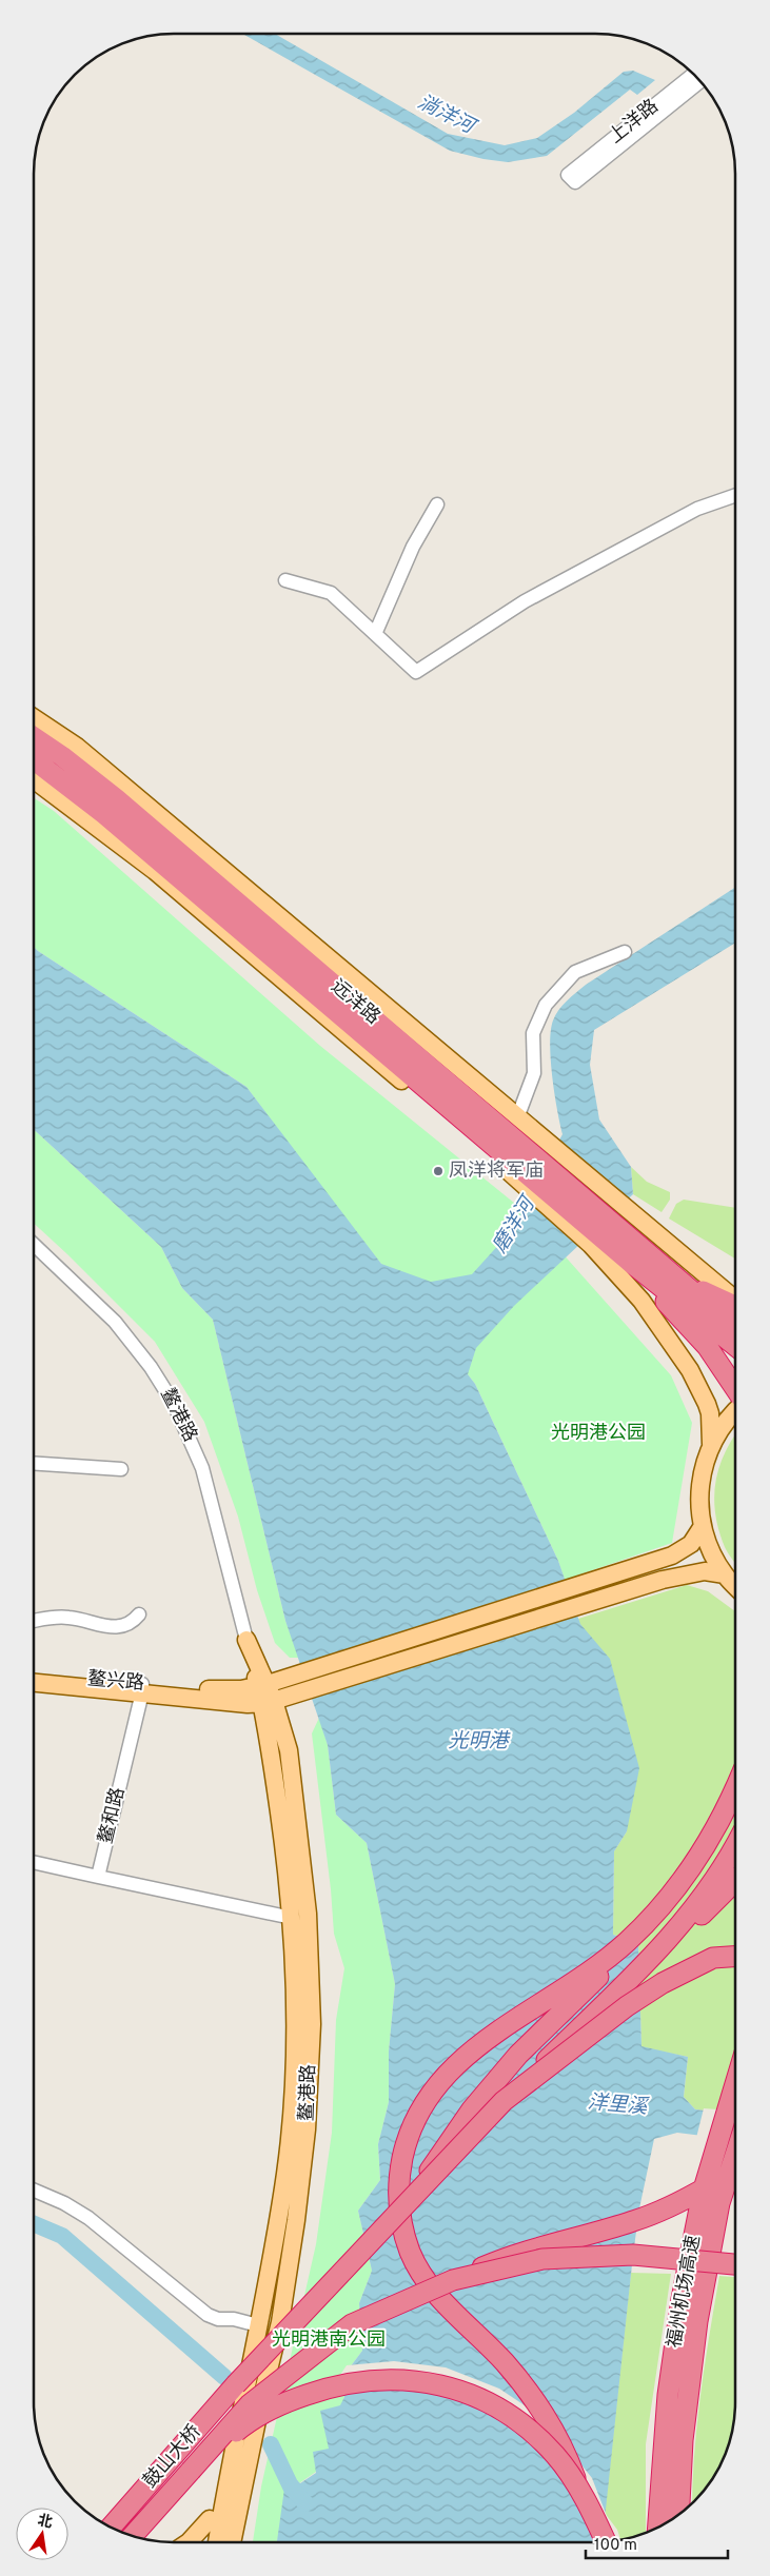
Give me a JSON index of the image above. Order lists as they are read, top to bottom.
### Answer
{
  "streets": {
    "highway": ["远洋路", "福州机场高速", "鼓山大桥"],
    "main road": ["鳌港路", "鳌兴路"],
    "street": ["上洋路", "鳌和路"]
  },
  "crossings": [
    ["鳌港路", "鼓山大桥"],
    ["鳌兴路", "鳌和路"]
  ],
  "water": [
    "淌洋河",
    "磨洋河",
    "光明港",
    "洋里溪"
  ],
  "parks": ["光明港公园", "光明港南公园"],
  "places": ["凤洋将军庙"],
  "scale_bar": "100 m",
  "north": "top"
}
